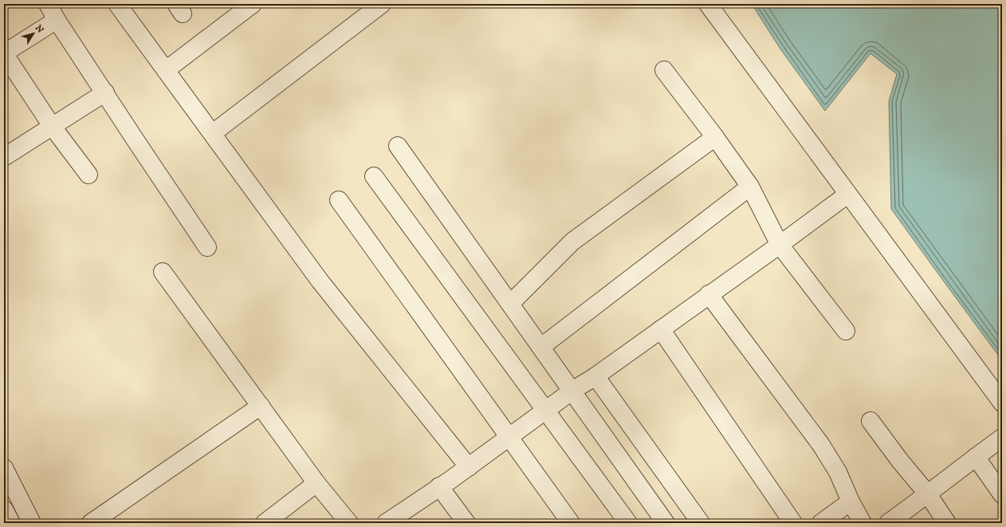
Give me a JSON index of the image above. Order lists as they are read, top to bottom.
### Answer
{
  "north": "top right"
}
